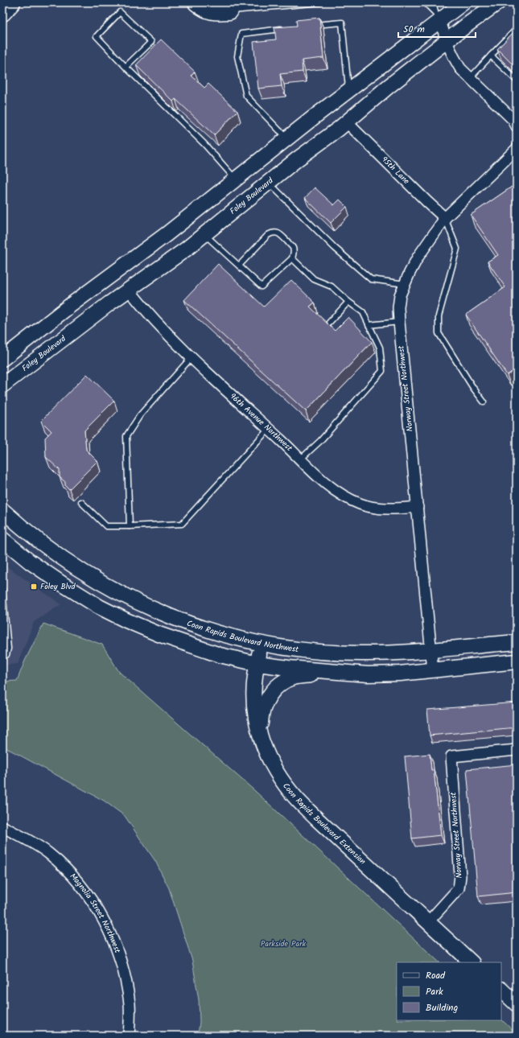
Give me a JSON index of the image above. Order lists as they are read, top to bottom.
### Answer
{
  "streets": {
    "main road": ["Foley Boulevard", "Coon Rapids Boulevard Northwest", "Coon Rapids Boulevard Extension"],
    "street": [
      "95th Lane",
      "Norway Street Northwest",
      "96th Avenue Northwest",
      "Magnolia Street Northwest"
    ]
  },
  "crossings": [
    ["95th Lane", "Foley Boulevard"],
    ["95th Lane", "Norway Street Northwest"],
    ["Foley Boulevard", "96th Avenue Northwest"],
    ["Norway Street Northwest", "96th Avenue Northwest"],
    ["Norway Street Northwest", "Coon Rapids Boulevard Northwest"],
    ["Norway Street Northwest", "Coon Rapids Boulevard Extension"],
    ["Coon Rapids Boulevard Northwest", "Coon Rapids Boulevard Extension"]
  ],
  "parks": ["Parkside Park"],
  "places": {
    "transit": ["Foley Blvd"]
  },
  "legend": ["Road", "Park", "Building"],
  "scale_bar": "50 m"
}
